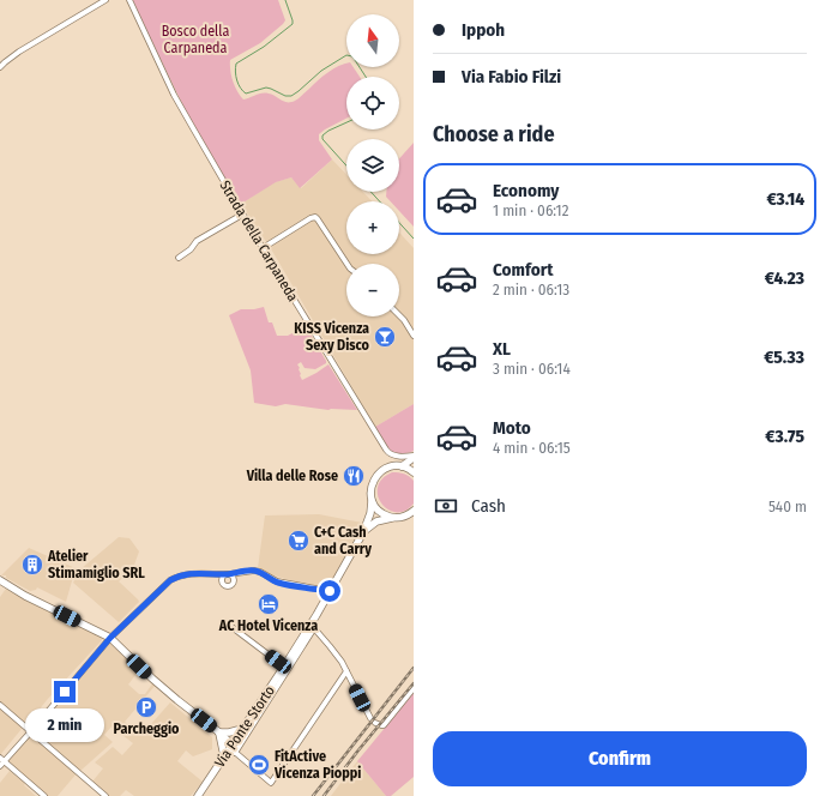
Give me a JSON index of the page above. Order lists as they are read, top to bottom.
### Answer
{
  "streets": {
    "main road": ["Via Ponte Storto"],
    "street": ["Strada della Carpaneda"]
  },
  "parks": ["Bosco della Carpaneda"],
  "places": {
    "bar": ["KISS Vicenza Sexy Disco"],
    "restaurant": ["Villa delle Rose"],
    "supermarket": ["C+C Cash and Carry"],
    "building": ["Atelier Stimamiglio SRL"],
    "hotel": ["AC Hotel Vicenza"],
    "parking": ["Parcheggio"],
    "sports": ["FitActive Vicenza Pioppi"]
  },
  "north": "top",
  "page": {
    "banner": ["Ippoh", "Via Fabio Filzi"],
    "map_buttons": ["+", "−"],
    "heading": "Choose a ride",
    "list": [
      {
        "name": "Economy",
        "note": "1 min · 06:12",
        "value": "€3.14"
      },
      {
        "name": "Comfort",
        "note": "2 min · 06:13",
        "value": "€4.23"
      },
      {
        "name": "XL",
        "note": "3 min · 06:14",
        "value": "€5.33"
      },
      {
        "name": "Moto",
        "note": "4 min · 06:15",
        "value": "€3.75"
      }
    ],
    "pay": ["Cash", "540 m"],
    "bubble": "2 min",
    "buttons": "Confirm"
  }
}
